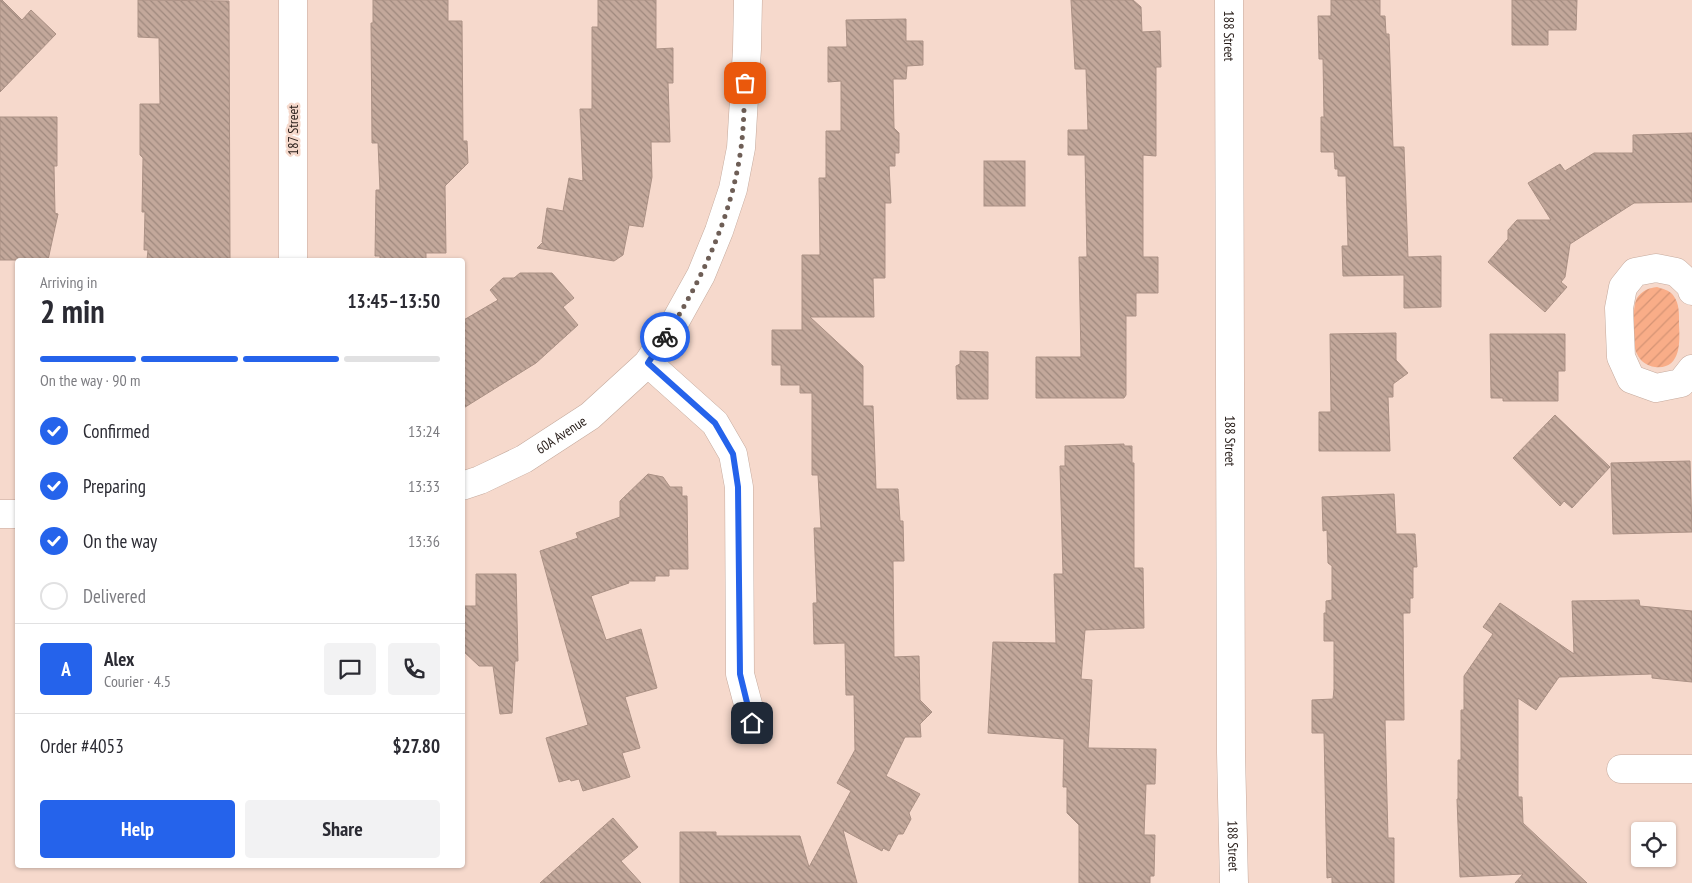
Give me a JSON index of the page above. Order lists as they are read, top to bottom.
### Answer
{
  "streets": {
    "street": ["188 Street", "187 Street", "60A Avenue"]
  },
  "page": {
    "heading": ["2 min", "Arriving in", "13:45–13:50"],
    "panel": [
      "Alex",
      "Courier · 4.5",
      "Order #4053",
      "$27.80"
    ],
    "bar": "On the way · 90 m",
    "list": [
      ["Confirmed", "13:24"],
      ["Preparing", "13:33"],
      ["On the way", "13:36"],
      "Delivered"
    ],
    "round": "A",
    "buttons": ["Help", "Share"]
  }
}
